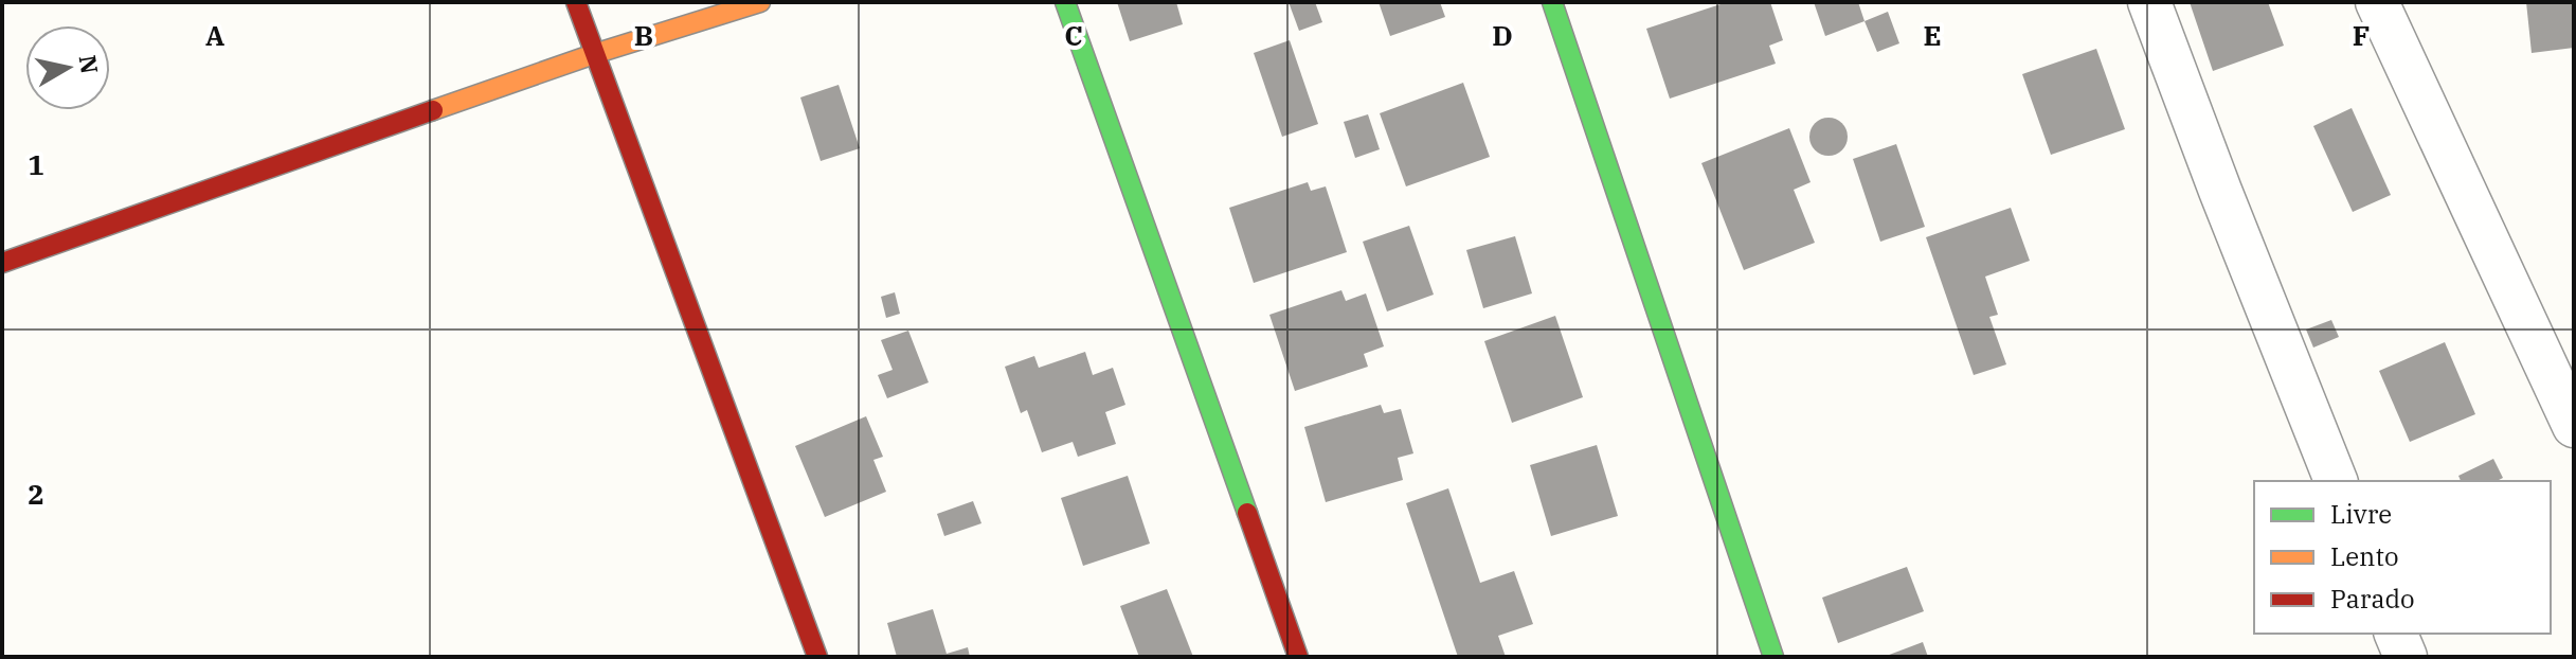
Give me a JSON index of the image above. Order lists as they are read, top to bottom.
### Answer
{
  "legend": ["Livre", "Lento", "Parado"],
  "north": "right",
  "grid": {
    "columns": [
      "A",
      "B",
      "C",
      "D",
      "E",
      "F"
    ],
    "rows": ["1", "2"]
  }
}
